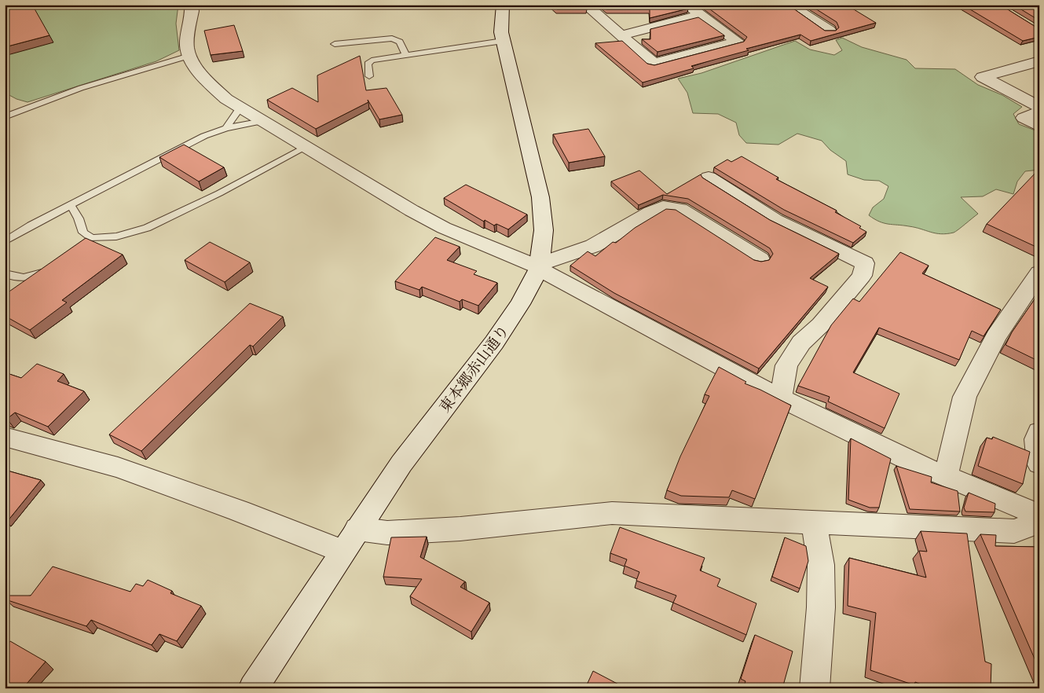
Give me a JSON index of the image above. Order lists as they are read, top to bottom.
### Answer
{
  "streets": {
    "street": ["東本郷赤山通り"]
  }
}
